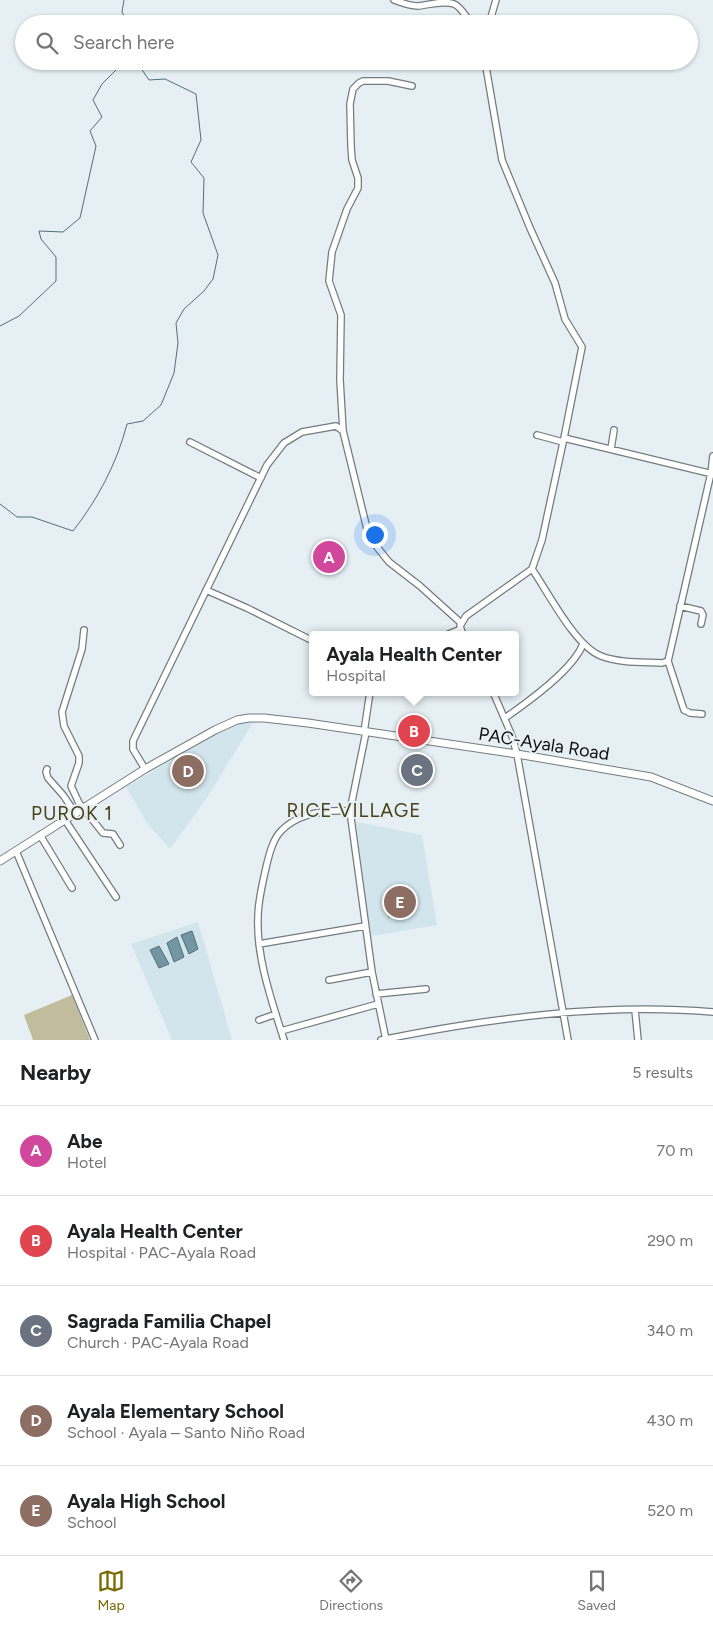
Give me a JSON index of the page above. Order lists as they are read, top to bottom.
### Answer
{
  "streets": {
    "street": ["PAC-Ayala Road"]
  },
  "districts": ["RICE VILLAGE", "PUROK 1"],
  "page": {
    "search": "Search here",
    "pins": [
      "A",
      "B",
      "C",
      "D",
      "E"
    ],
    "popup": ["Ayala Health Center", "Hospital"],
    "heading": ["Nearby", "5 results"],
    "list": [
      {
        "mark": "A",
        "name": "Abe",
        "note": "Hotel",
        "value": "70 m"
      },
      {
        "mark": "B",
        "name": "Ayala Health Center",
        "note": "Hospital · PAC-Ayala Road",
        "value": "290 m"
      },
      {
        "mark": "C",
        "name": "Sagrada Familia Chapel",
        "note": "Church · PAC-Ayala Road",
        "value": "340 m"
      },
      {
        "mark": "D",
        "name": "Ayala Elementary School",
        "note": "School · Ayala – Santo Niño Road",
        "value": "430 m"
      },
      {
        "mark": "E",
        "name": "Ayala High School",
        "note": "School",
        "value": "520 m"
      }
    ],
    "nav": ["Map", "Directions", "Saved"]
  }
}
